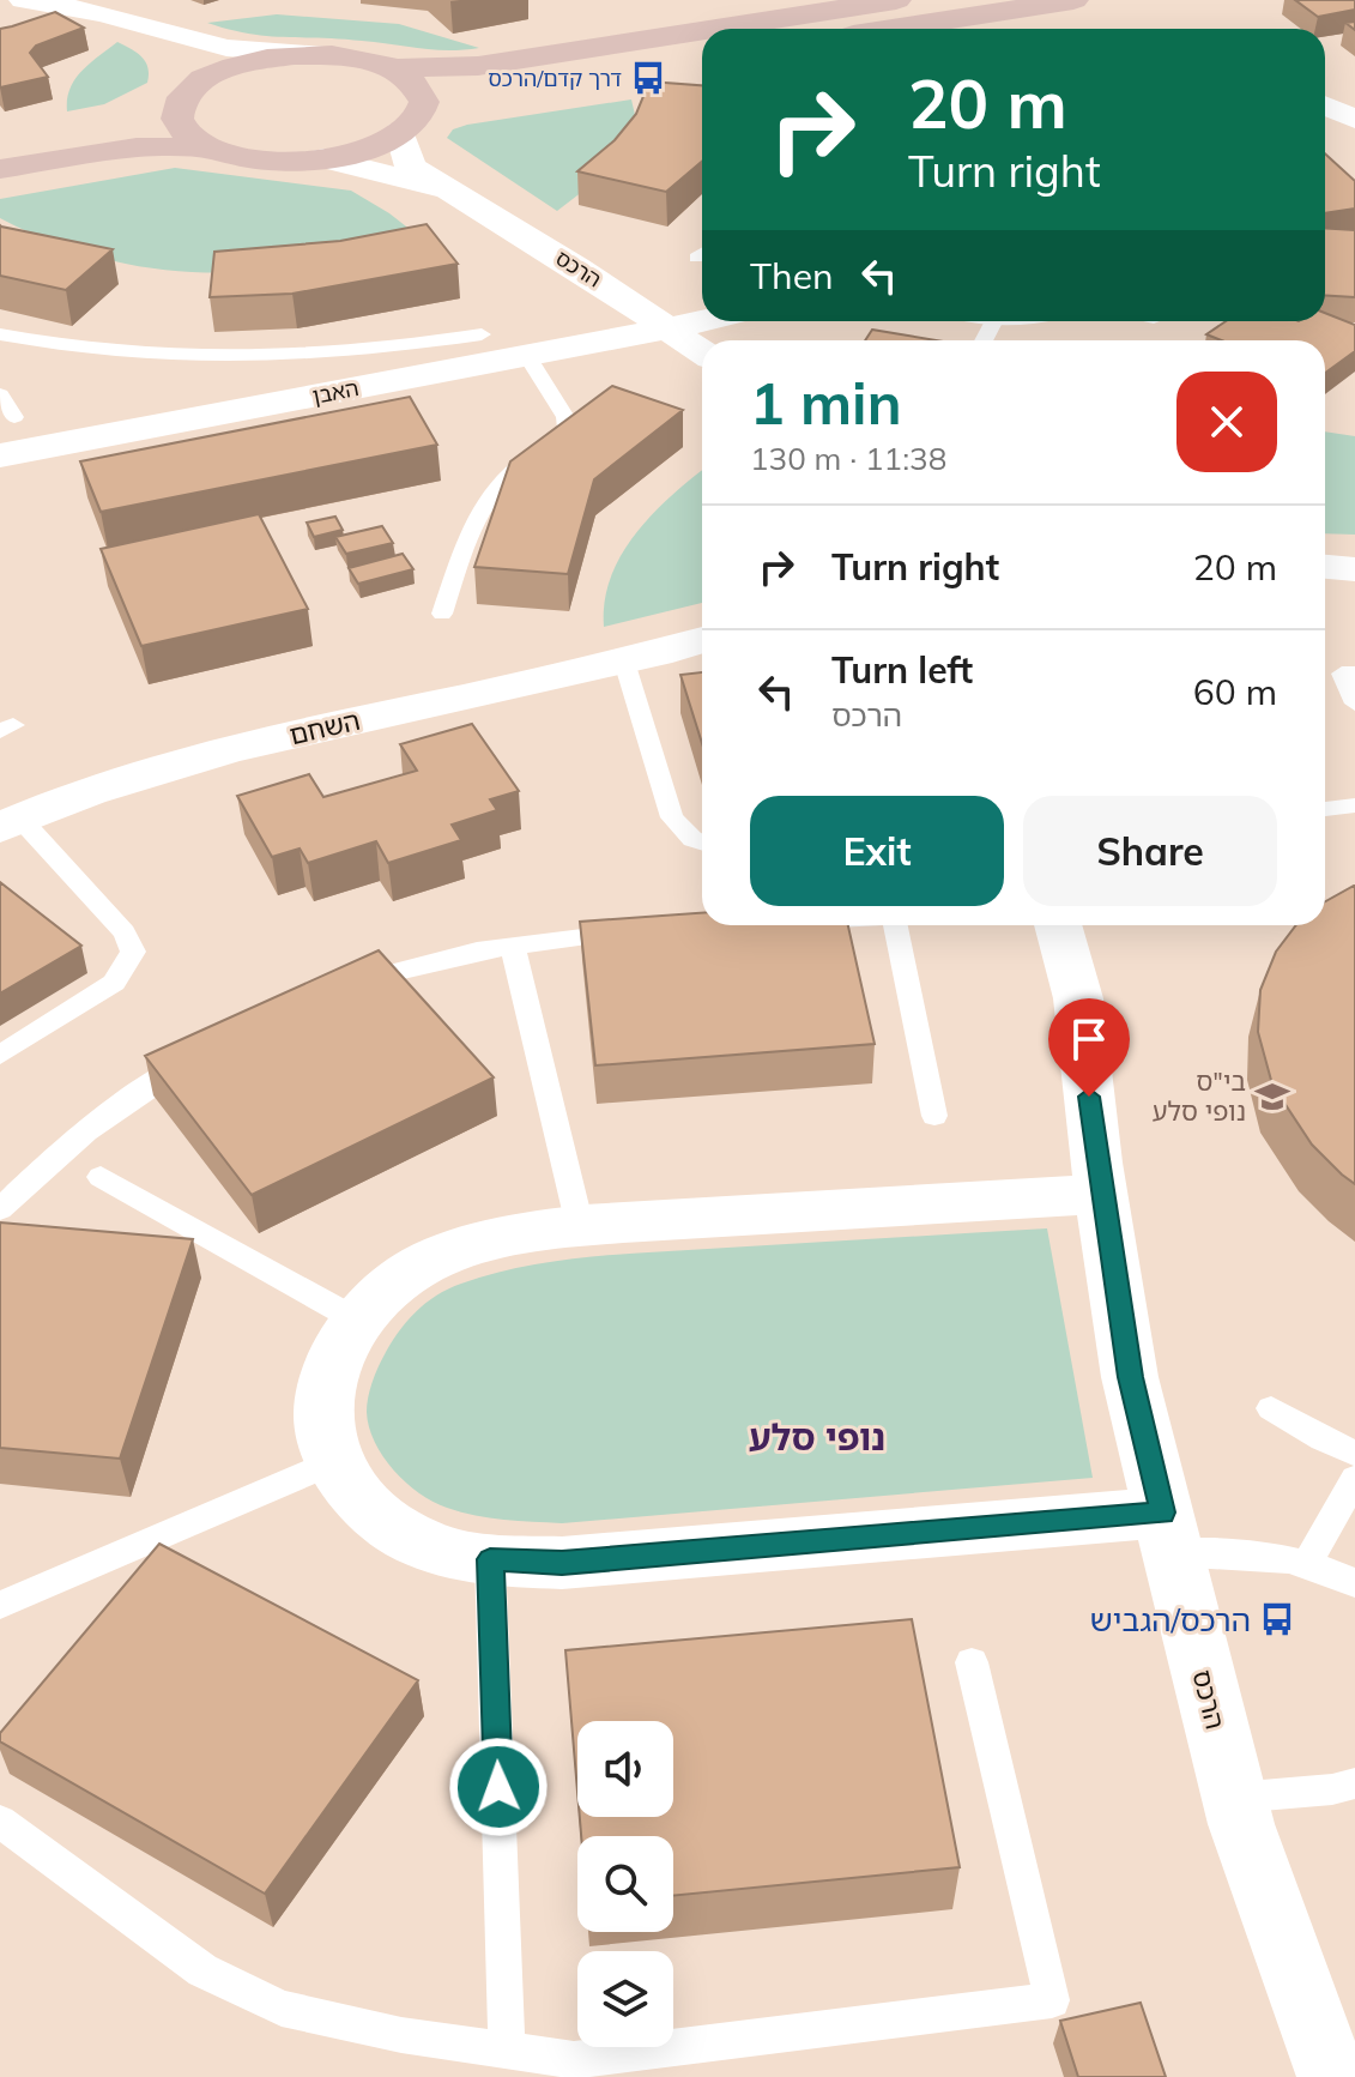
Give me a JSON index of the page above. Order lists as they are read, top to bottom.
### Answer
{
  "streets": {
    "street": ["הרכס", "האבן", "השחם"]
  },
  "crossings": [
    ["הרכס", "האבן"]
  ],
  "districts": ["נופי סלע"],
  "places": {
    "bus stop": ["דרך קדם/הרכס", "הרכס/הגביש"],
    "school or university": ["בי\"ס נופי סלע"]
  },
  "page": {
    "turn": ["20 m", "Turn right"],
    "then": "Then",
    "heading": ["1 min", "130 m · 11:38"],
    "list": [
      {
        "name": "Turn right",
        "value": "20 m"
      },
      {
        "name": "Turn left",
        "note": "הרכס",
        "value": "60 m"
      }
    ],
    "buttons": ["Exit", "Share"]
  }
}
